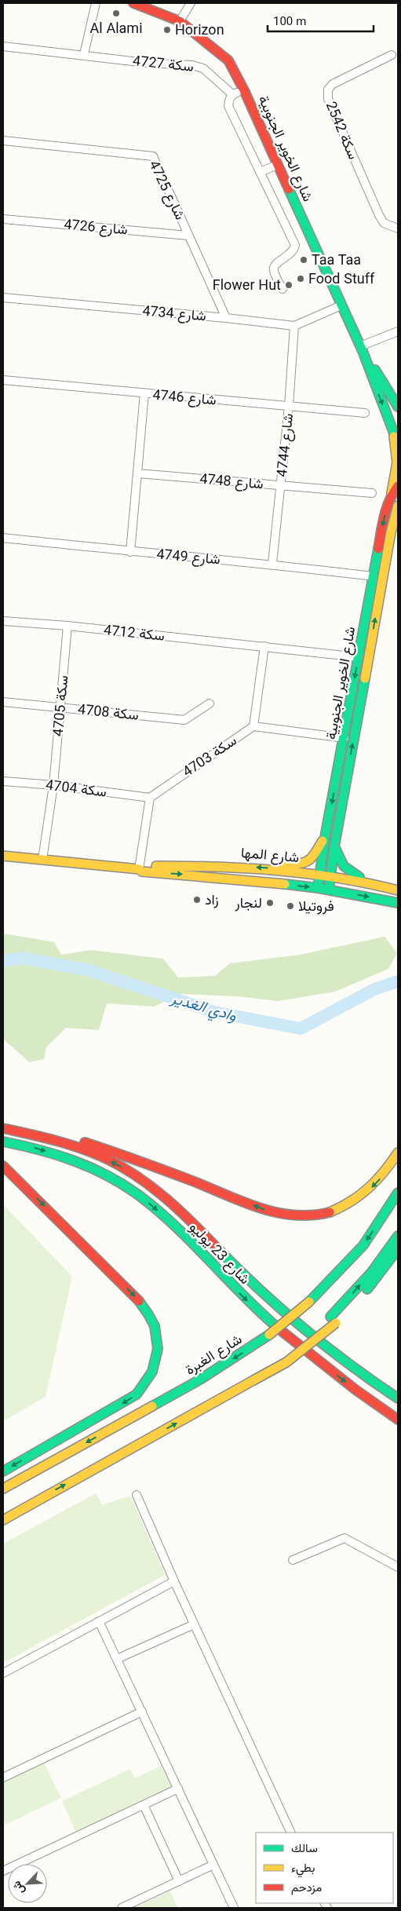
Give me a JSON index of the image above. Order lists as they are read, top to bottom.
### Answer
{
  "streets": {
    "main road": [
      "شارع الخوير الجنوبية",
      "شارع المها",
      "شارع 23 يوليو",
      "شارع الغبرة"
    ],
    "street": [
      "سكة 4727",
      "سكة 2542",
      "4725 شارع",
      "4726 شارع",
      "4734 شارع",
      "4746 شارع",
      "4744 شارع",
      "4748 شارع",
      "4749 شارع",
      "سكة 4712",
      "4705 سكة",
      "سكة 4708",
      "4703 سكة",
      "سكة 4704"
    ]
  },
  "crossings": [
    ["شارع الخوير الجنوبية", "4734 شارع"],
    ["شارع الخوير الجنوبية", "4749 شارع"],
    ["شارع الخوير الجنوبية", "سكة 4712"],
    ["شارع الخوير الجنوبية", "شارع المها"],
    ["4725 شارع", "4726 شارع"],
    ["4725 شارع", "4734 شارع"],
    ["4734 شارع", "4744 شارع"],
    ["4746 شارع", "4744 شارع"],
    ["4744 شارع", "4748 شارع"],
    ["4744 شارع", "4749 شارع"],
    ["سكة 4712", "4705 سكة"],
    ["4705 سكة", "سكة 4708"],
    ["4705 سكة", "سكة 4704"],
    ["4705 سكة", "شارع المها"],
    ["4703 سكة", "سكة 4704"]
  ],
  "water": ["وادي الغدير"],
  "places": [
    "Al Alami",
    "Horizon",
    "Taa Taa",
    "Food Stuff",
    "Flower Hut",
    "زاد",
    "لنجار",
    "فروتيلا"
  ],
  "legend": ["سالك", "بطيء", "مزدحم"],
  "scale_bar": "100 m",
  "north": "bottom left"
}
